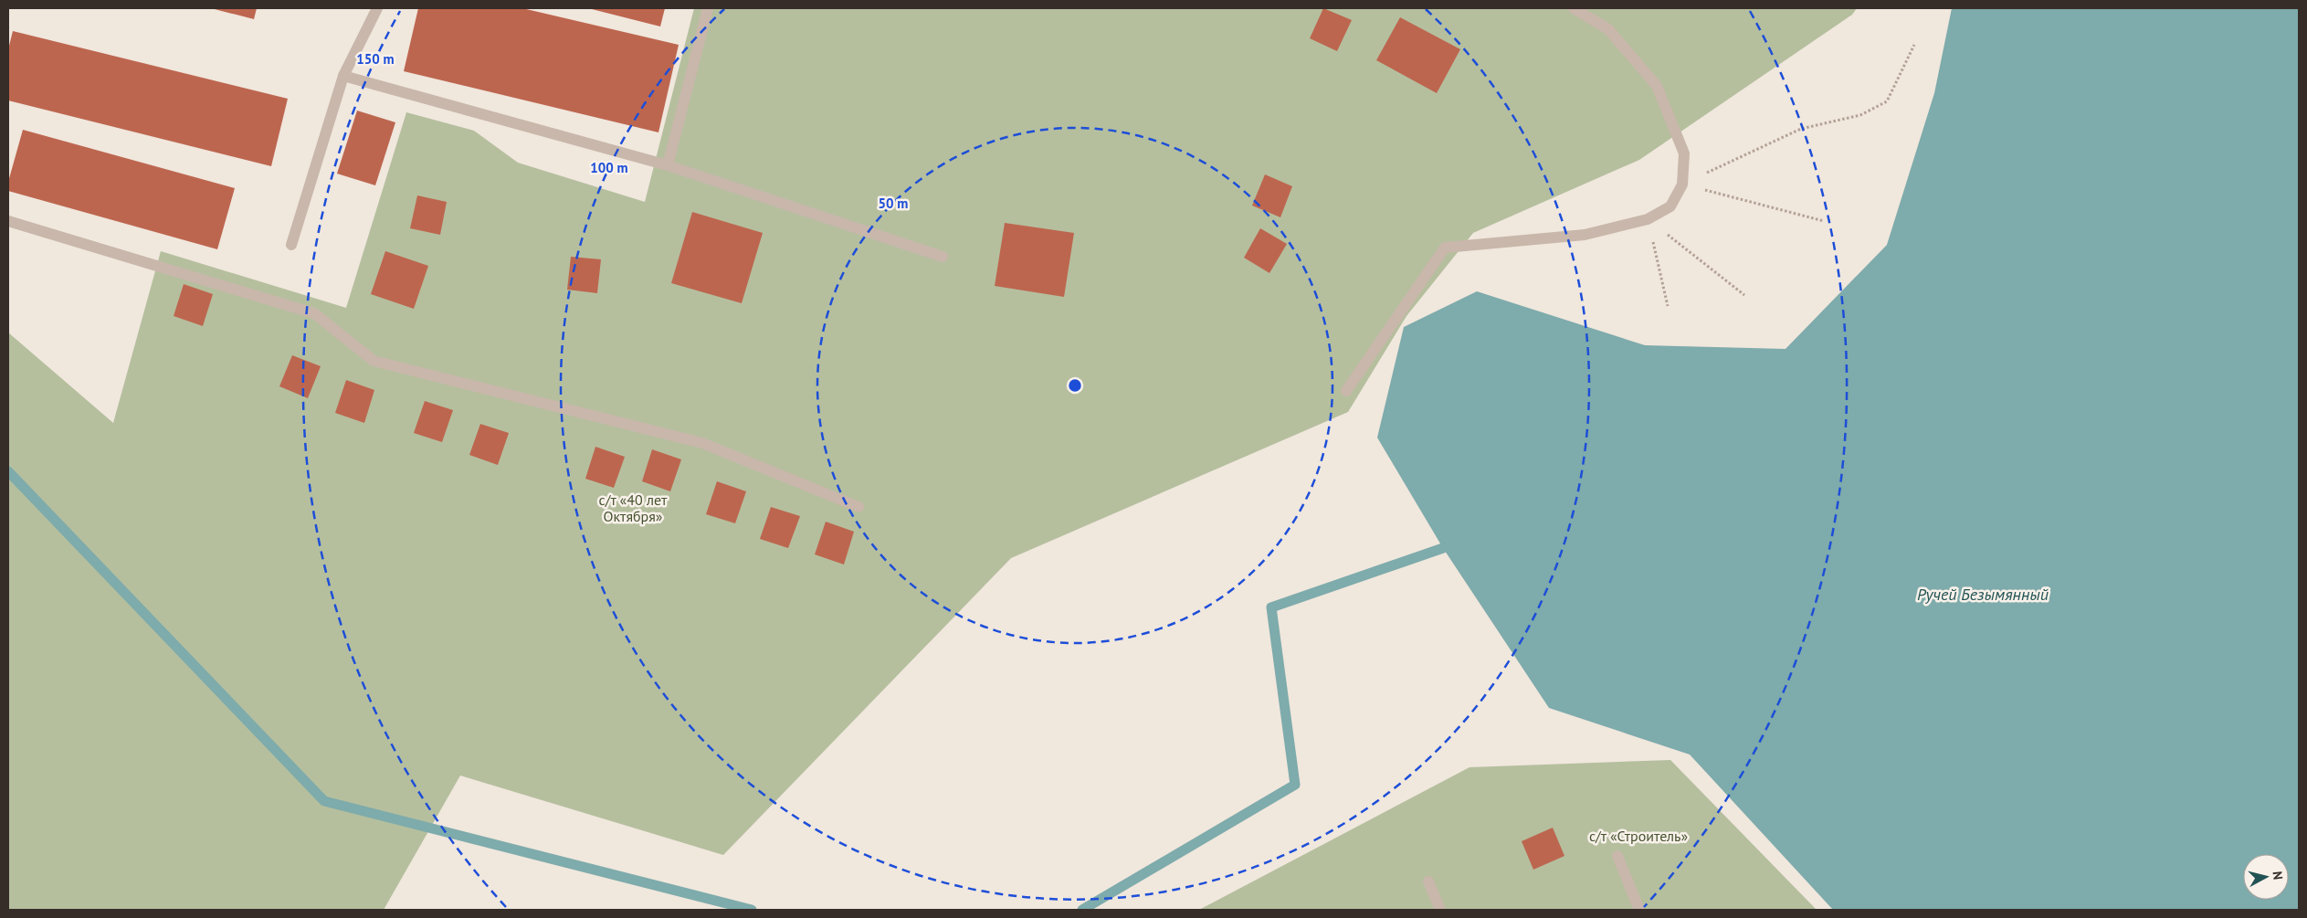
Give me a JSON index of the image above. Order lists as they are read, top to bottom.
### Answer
{
  "water": ["Ручей Безымянный"],
  "parks": ["с/т «40 лет Октября»", "с/т «Строитель»"],
  "north": "right",
  "rings": ["150 m", "100 m", "50 m"]
}
